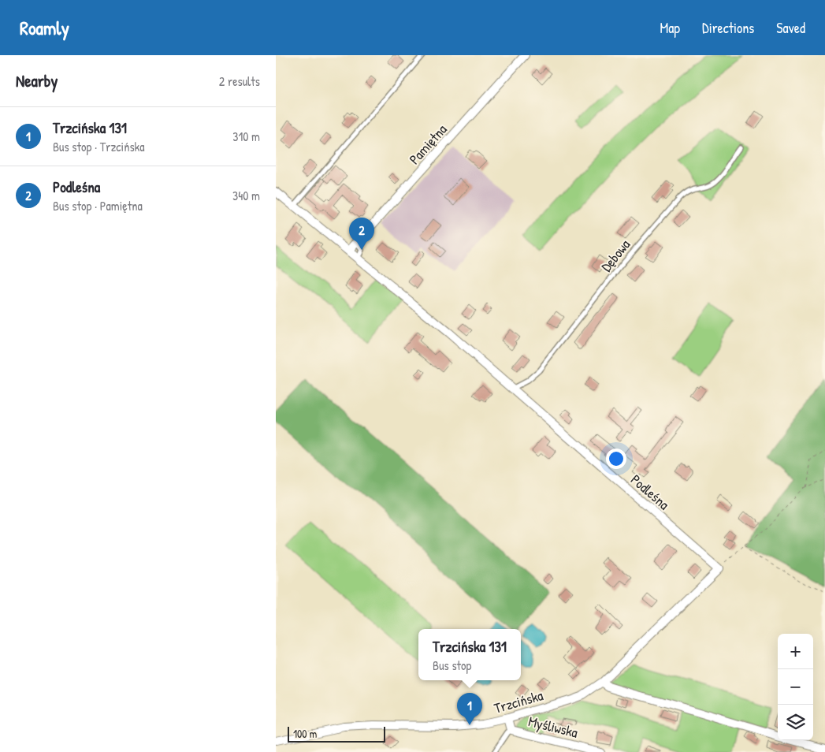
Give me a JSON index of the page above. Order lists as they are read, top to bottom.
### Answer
{
  "streets": {
    "street": [
      "Pamiętna",
      "Podleśna",
      "Trzcińska",
      "Myśliwska"
    ],
    "lane": ["Dębowa"]
  },
  "crossings": [
    ["Pamiętna", "Podleśna"],
    ["Dębowa", "Podleśna"],
    ["Podleśna", "Trzcińska"],
    ["Trzcińska", "Myśliwska"]
  ],
  "scale_bar": "100 m",
  "page": {
    "header": "Roamly",
    "nav": ["Map", "Directions", "Saved"],
    "heading": ["Nearby", "2 results"],
    "list": [
      {
        "mark": "1",
        "name": "Trzcińska 131",
        "note": "Bus stop · Trzcińska",
        "value": "310 m"
      },
      {
        "mark": "2",
        "name": "Podleśna",
        "note": "Bus stop · Pamiętna",
        "value": "340 m"
      }
    ],
    "pins": ["2", "1"],
    "popup": ["Trzcińska 131", "Bus stop"],
    "map_buttons": ["+", "−"],
    "scale": "100 m"
  }
}
